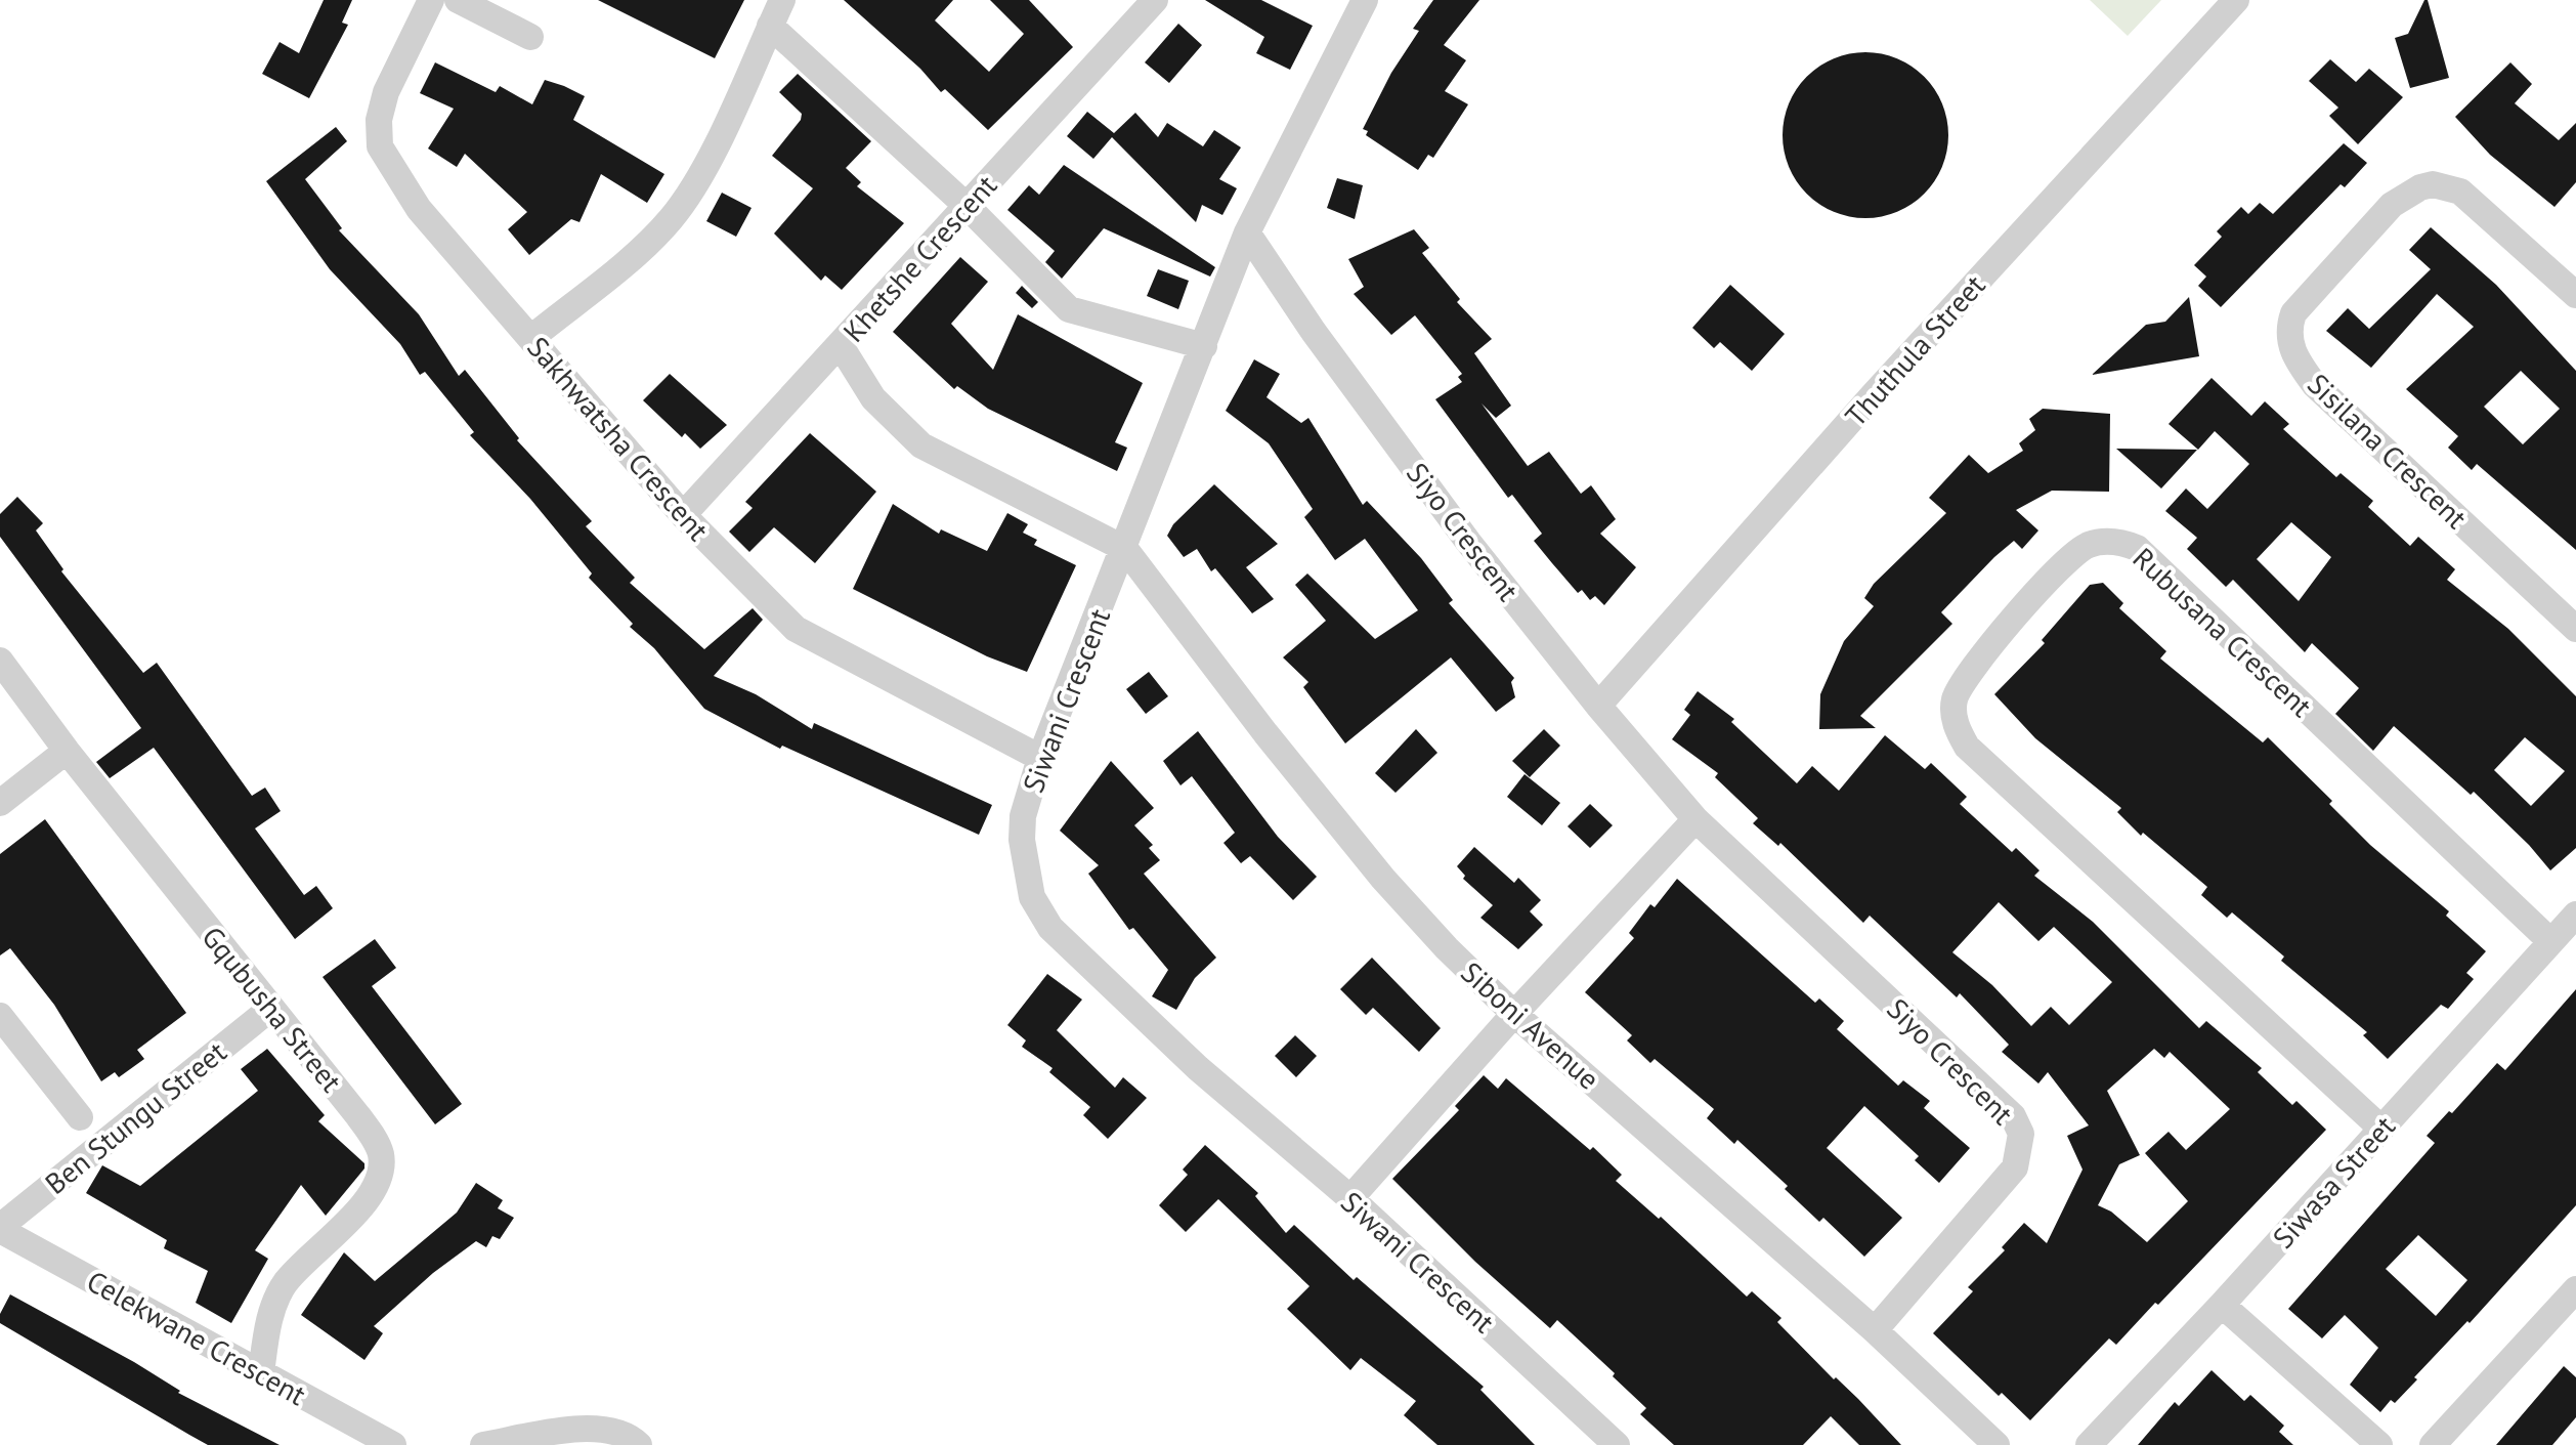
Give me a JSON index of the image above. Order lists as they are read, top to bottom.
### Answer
{
  "streets": {
    "street": [
      "Khetshe Crescent",
      "Thuthula Street",
      "Sakhwatsha Crescent",
      "Sisilana Crescent",
      "Siyo Crescent",
      "Rubusana Crescent",
      "Siwani Crescent",
      "Gqubusha Street",
      "Siboni Avenue",
      "Ben Stungu Street",
      "Siwasa Street",
      "Celekwane Crescent"
    ]
  },
  "crossings": [
    ["Khetshe Crescent", "Sakhwatsha Crescent"],
    ["Thuthula Street", "Siyo Crescent"],
    ["Sakhwatsha Crescent", "Siwani Crescent"],
    ["Siyo Crescent", "Siwani Crescent"],
    ["Siyo Crescent", "Siboni Avenue"],
    ["Rubusana Crescent", "Siwasa Street"],
    ["Siwani Crescent", "Siboni Avenue"],
    ["Gqubusha Street", "Ben Stungu Street"],
    ["Gqubusha Street", "Celekwane Crescent"],
    ["Ben Stungu Street", "Celekwane Crescent"]
  ]
}
